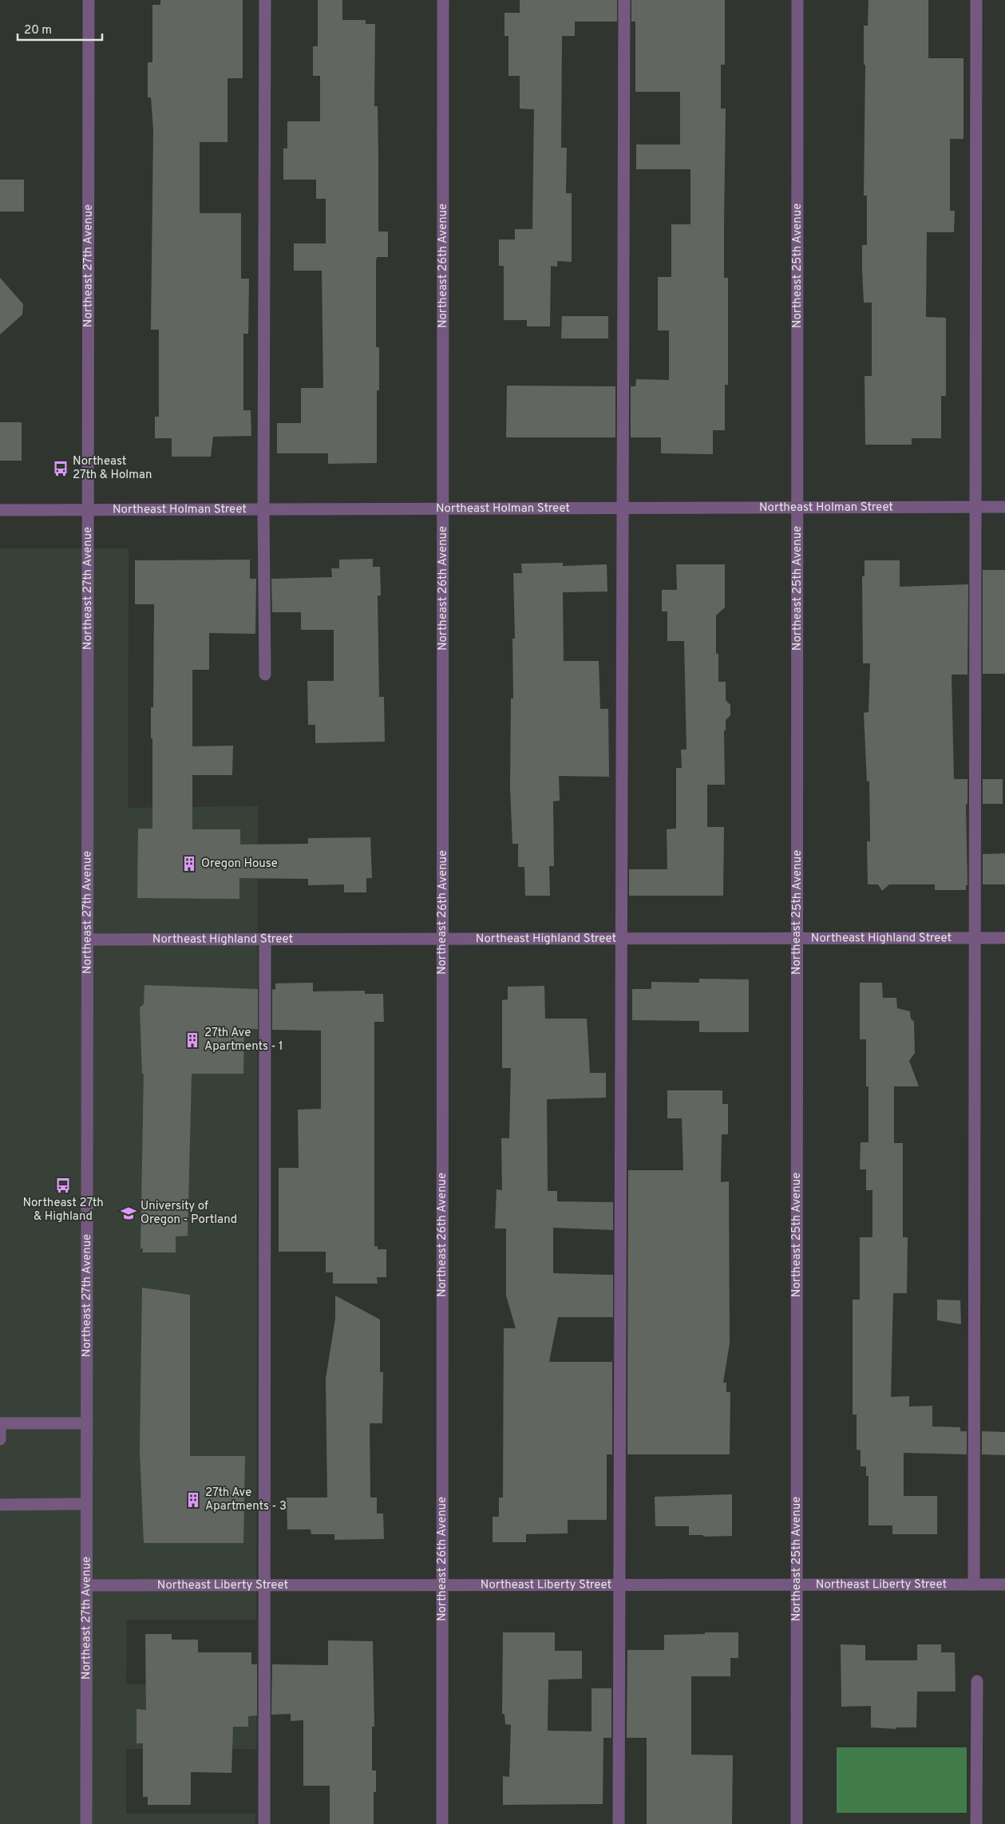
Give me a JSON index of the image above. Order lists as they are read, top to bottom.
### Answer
{
  "streets": {
    "street": [
      "Northeast 27th Avenue",
      "Northeast 26th Avenue",
      "Northeast 25th Avenue",
      "Northeast Holman Street",
      "Northeast Highland Street",
      "Northeast Liberty Street"
    ]
  },
  "crossings": [
    ["Northeast 27th Avenue", "Northeast Holman Street"],
    ["Northeast 27th Avenue", "Northeast Highland Street"],
    ["Northeast 27th Avenue", "Northeast Liberty Street"],
    ["Northeast 26th Avenue", "Northeast Holman Street"],
    ["Northeast 26th Avenue", "Northeast Highland Street"],
    ["Northeast 26th Avenue", "Northeast Liberty Street"],
    ["Northeast 25th Avenue", "Northeast Holman Street"],
    ["Northeast 25th Avenue", "Northeast Highland Street"],
    ["Northeast 25th Avenue", "Northeast Liberty Street"]
  ],
  "places": {
    "bus stop": ["Northeast 27th & Holman", "Northeast 27th & Highland"],
    "building": ["Oregon House", "27th Ave Apartments - 1", "27th Ave Apartments - 3"],
    "school or university": ["University of Oregon - Portland"]
  },
  "scale_bar": "20 m"
}
